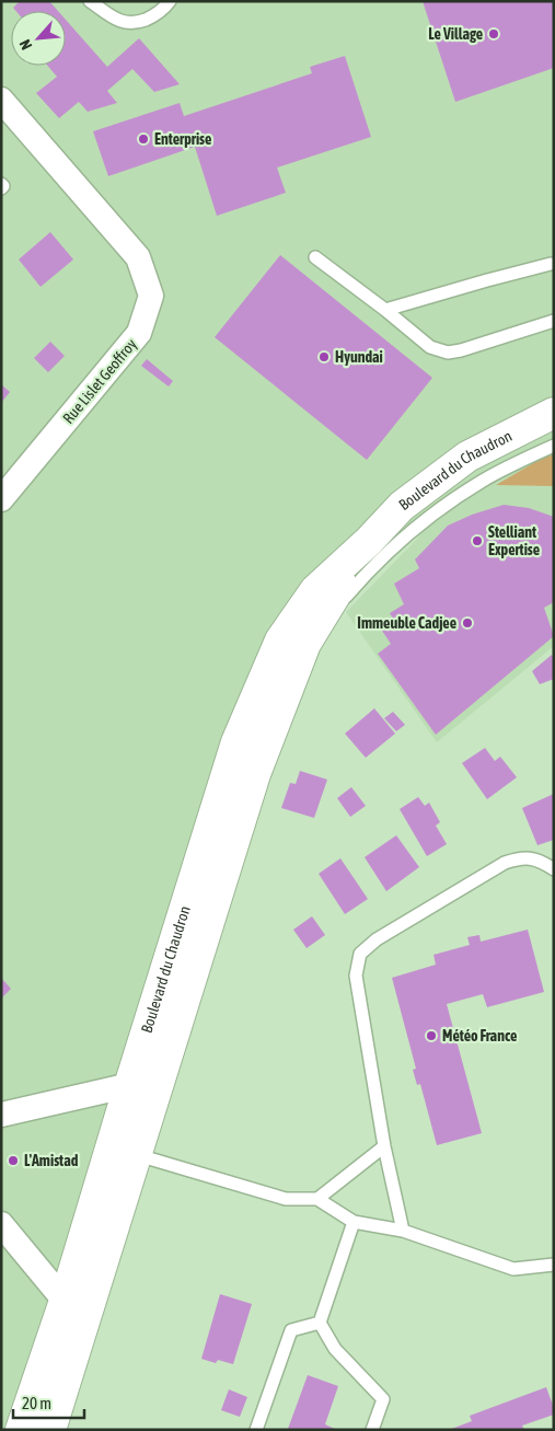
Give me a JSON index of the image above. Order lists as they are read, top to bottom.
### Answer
{
  "streets": {
    "main road": ["Boulevard du Chaudron"],
    "street": ["Rue Lislet Geoffroy"]
  },
  "places": [
    "Le Village",
    "Enterprise",
    "Hyundai",
    "Stelliant Expertise",
    "Immeuble Cadjee",
    "Météo France",
    "L'Amistad"
  ],
  "scale_bar": "20 m",
  "north": "bottom left"
}
